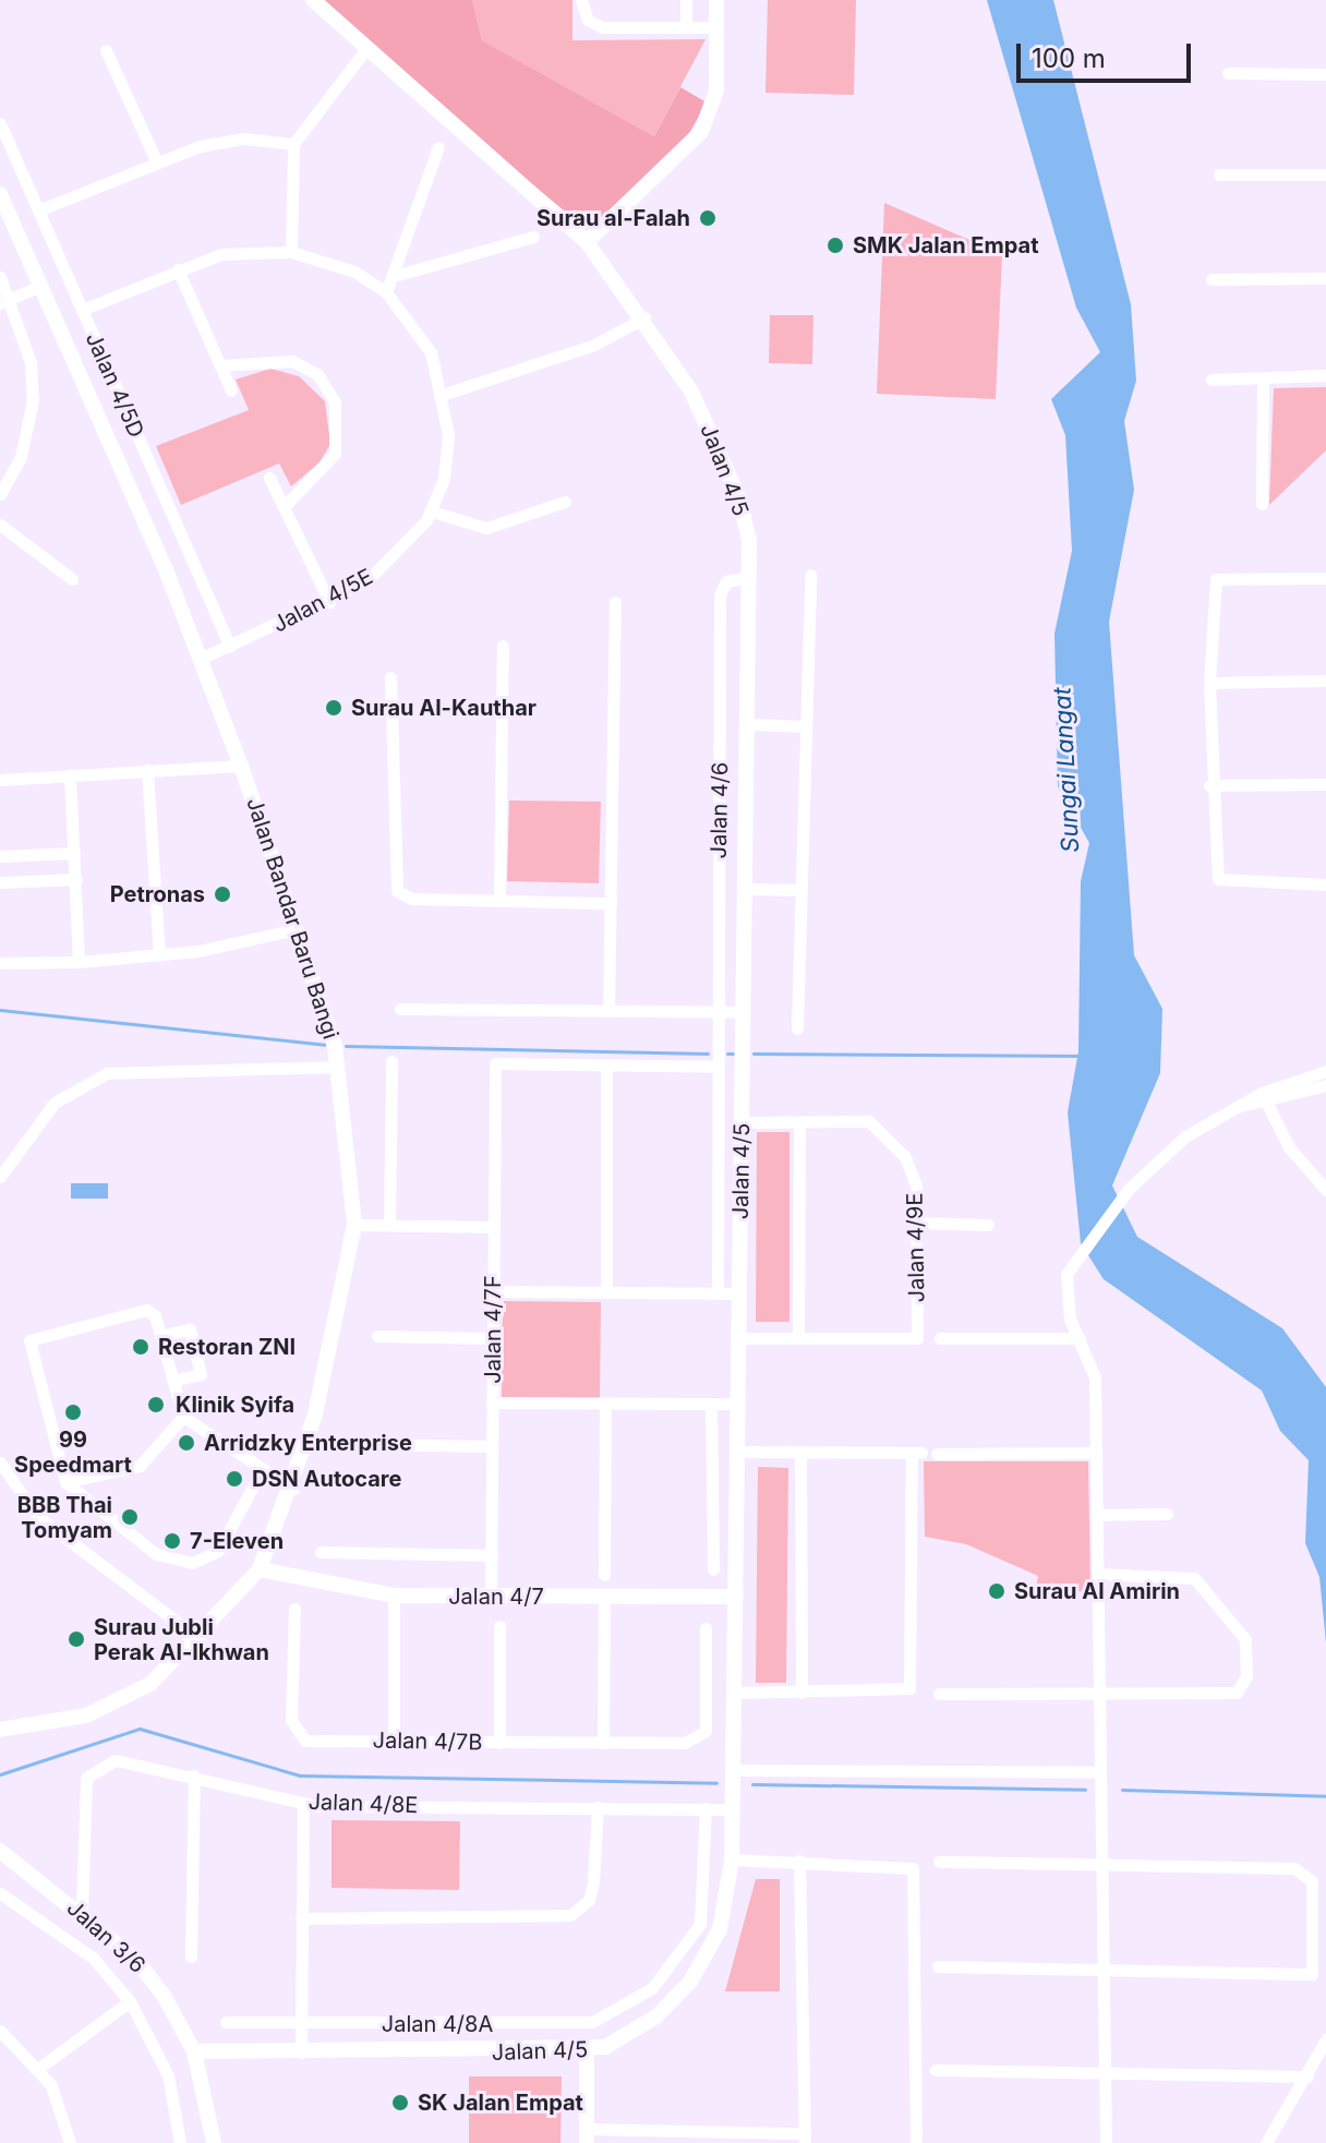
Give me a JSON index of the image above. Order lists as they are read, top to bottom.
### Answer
{
  "streets": {
    "street": [
      "Jalan 4/5D",
      "Jalan 4/5",
      "Jalan 4/5E",
      "Jalan 4/6",
      "Jalan Bandar Baru Bangi",
      "Jalan 4/9E",
      "Jalan 4/7F",
      "Jalan 4/7",
      "Jalan 4/7B",
      "Jalan 4/8E",
      "Jalan 3/6",
      "Jalan 4/8A"
    ]
  },
  "crossings": [
    ["Jalan 4/5D", "Jalan 4/5E"],
    ["Jalan 4/5", "Jalan 4/6"],
    ["Jalan 4/5", "Jalan 4/9E"],
    ["Jalan 4/5", "Jalan 4/7"],
    ["Jalan 4/5", "Jalan 4/8E"],
    ["Jalan 4/5", "Jalan 3/6"],
    ["Jalan 4/5E", "Jalan Bandar Baru Bangi"],
    ["Jalan Bandar Baru Bangi", "Jalan 4/7"],
    ["Jalan 4/7F", "Jalan 4/7"],
    ["Jalan 4/8E", "Jalan 3/6"],
    ["Jalan 4/8E", "Jalan 4/8A"]
  ],
  "water": ["Sungai Langat"],
  "places": [
    "Surau al-Falah",
    "SMK Jalan Empat",
    "Surau Al-Kauthar",
    "Petronas",
    "Restoran ZNI",
    "Klinik Syifa",
    "99 Speedmart",
    "Arridzky Enterprise",
    "DSN Autocare",
    "BBB Thai Tomyam",
    "7-Eleven",
    "Surau Al Amirin",
    "Surau Jubli Perak Al-Ikhwan",
    "SK Jalan Empat"
  ],
  "scale_bar": "100 m"
}
